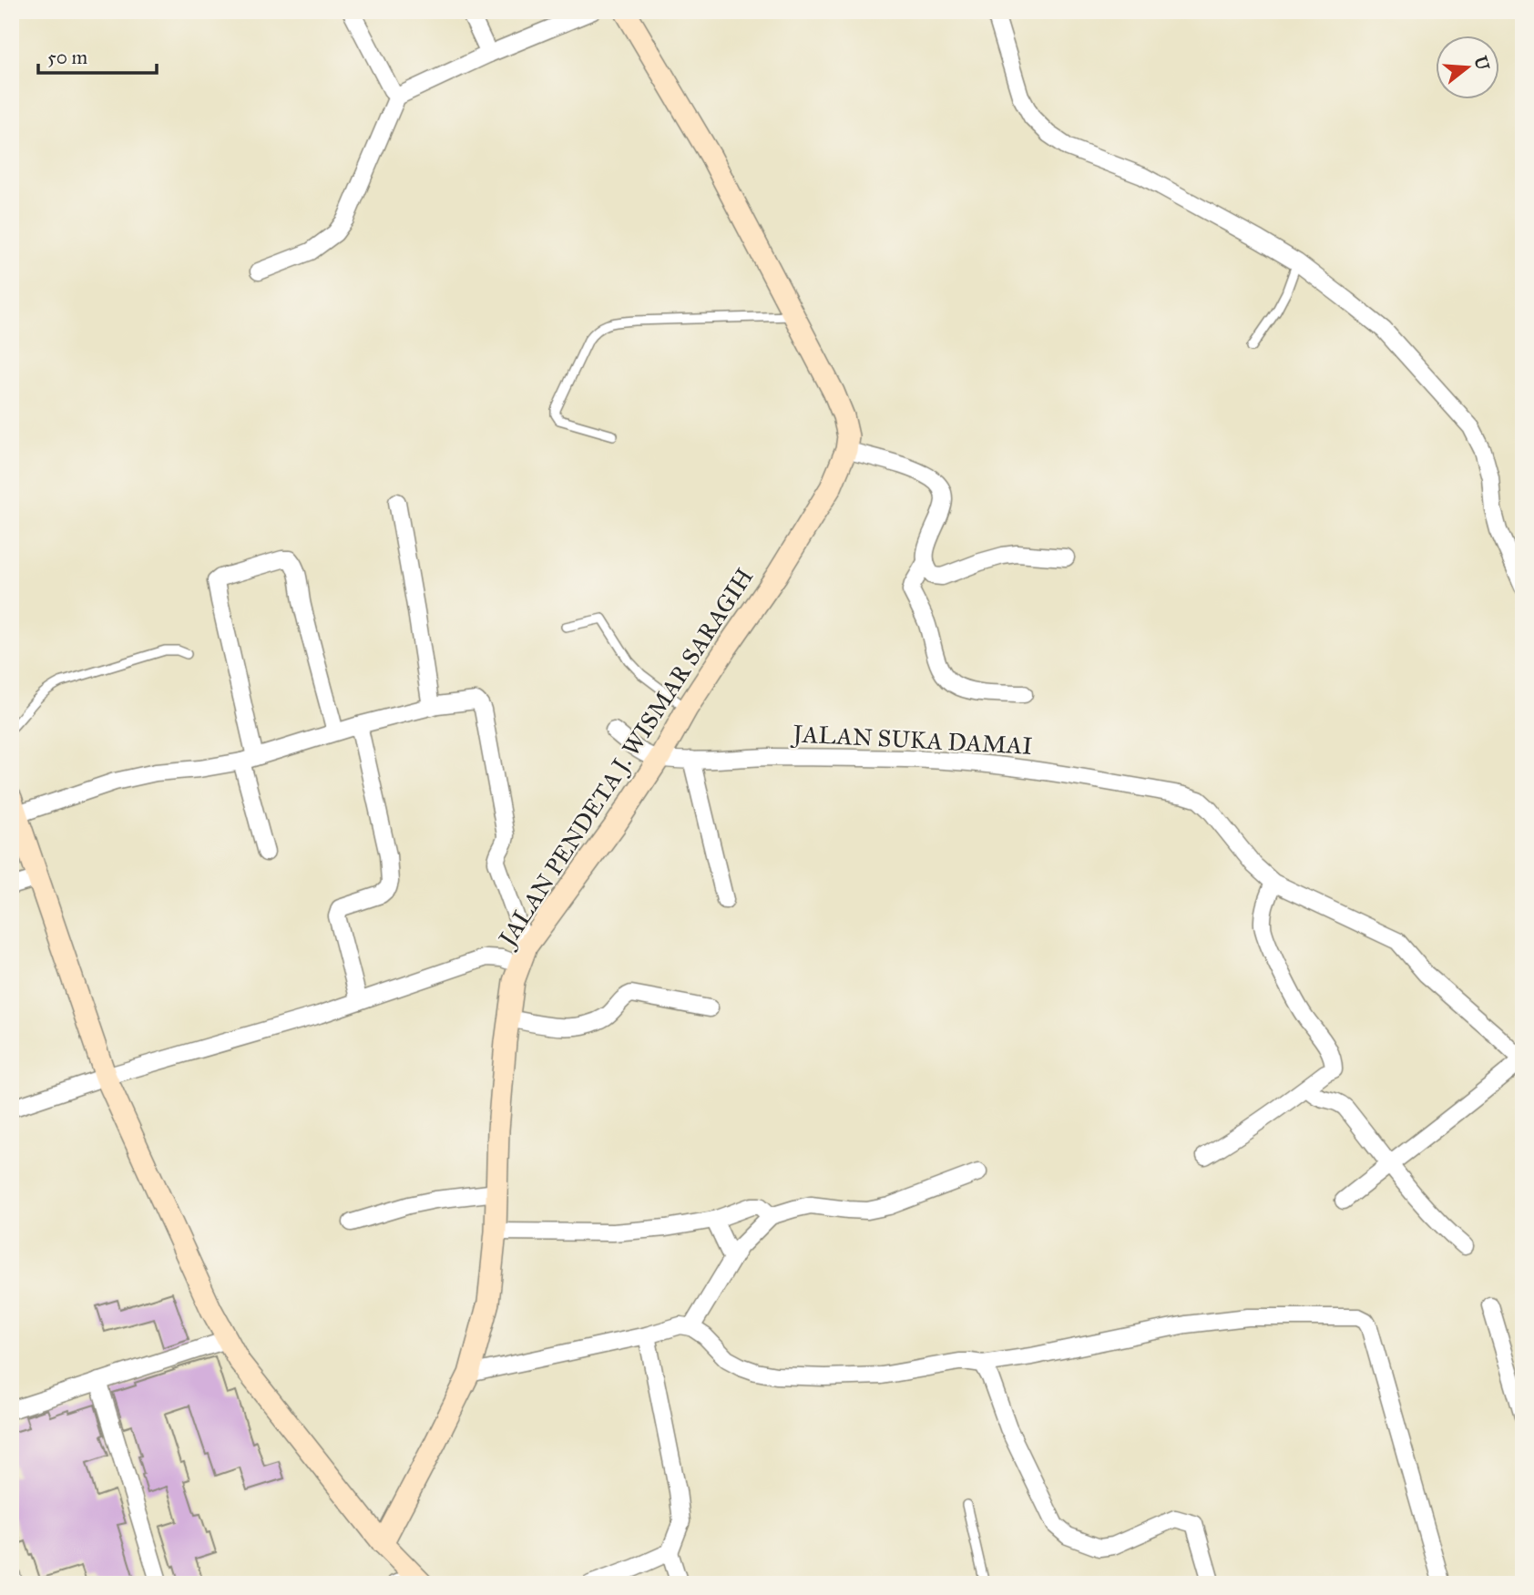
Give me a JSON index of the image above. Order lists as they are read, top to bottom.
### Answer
{
  "streets": {
    "street": ["JALAN SUKA DAMAI", "JALAN PENDETA J. WISMAR SARAGIH"]
  },
  "crossings": [
    ["JALAN SUKA DAMAI", "JALAN PENDETA J. WISMAR SARAGIH"]
  ],
  "scale_bar": "50 m",
  "north": "right"
}
